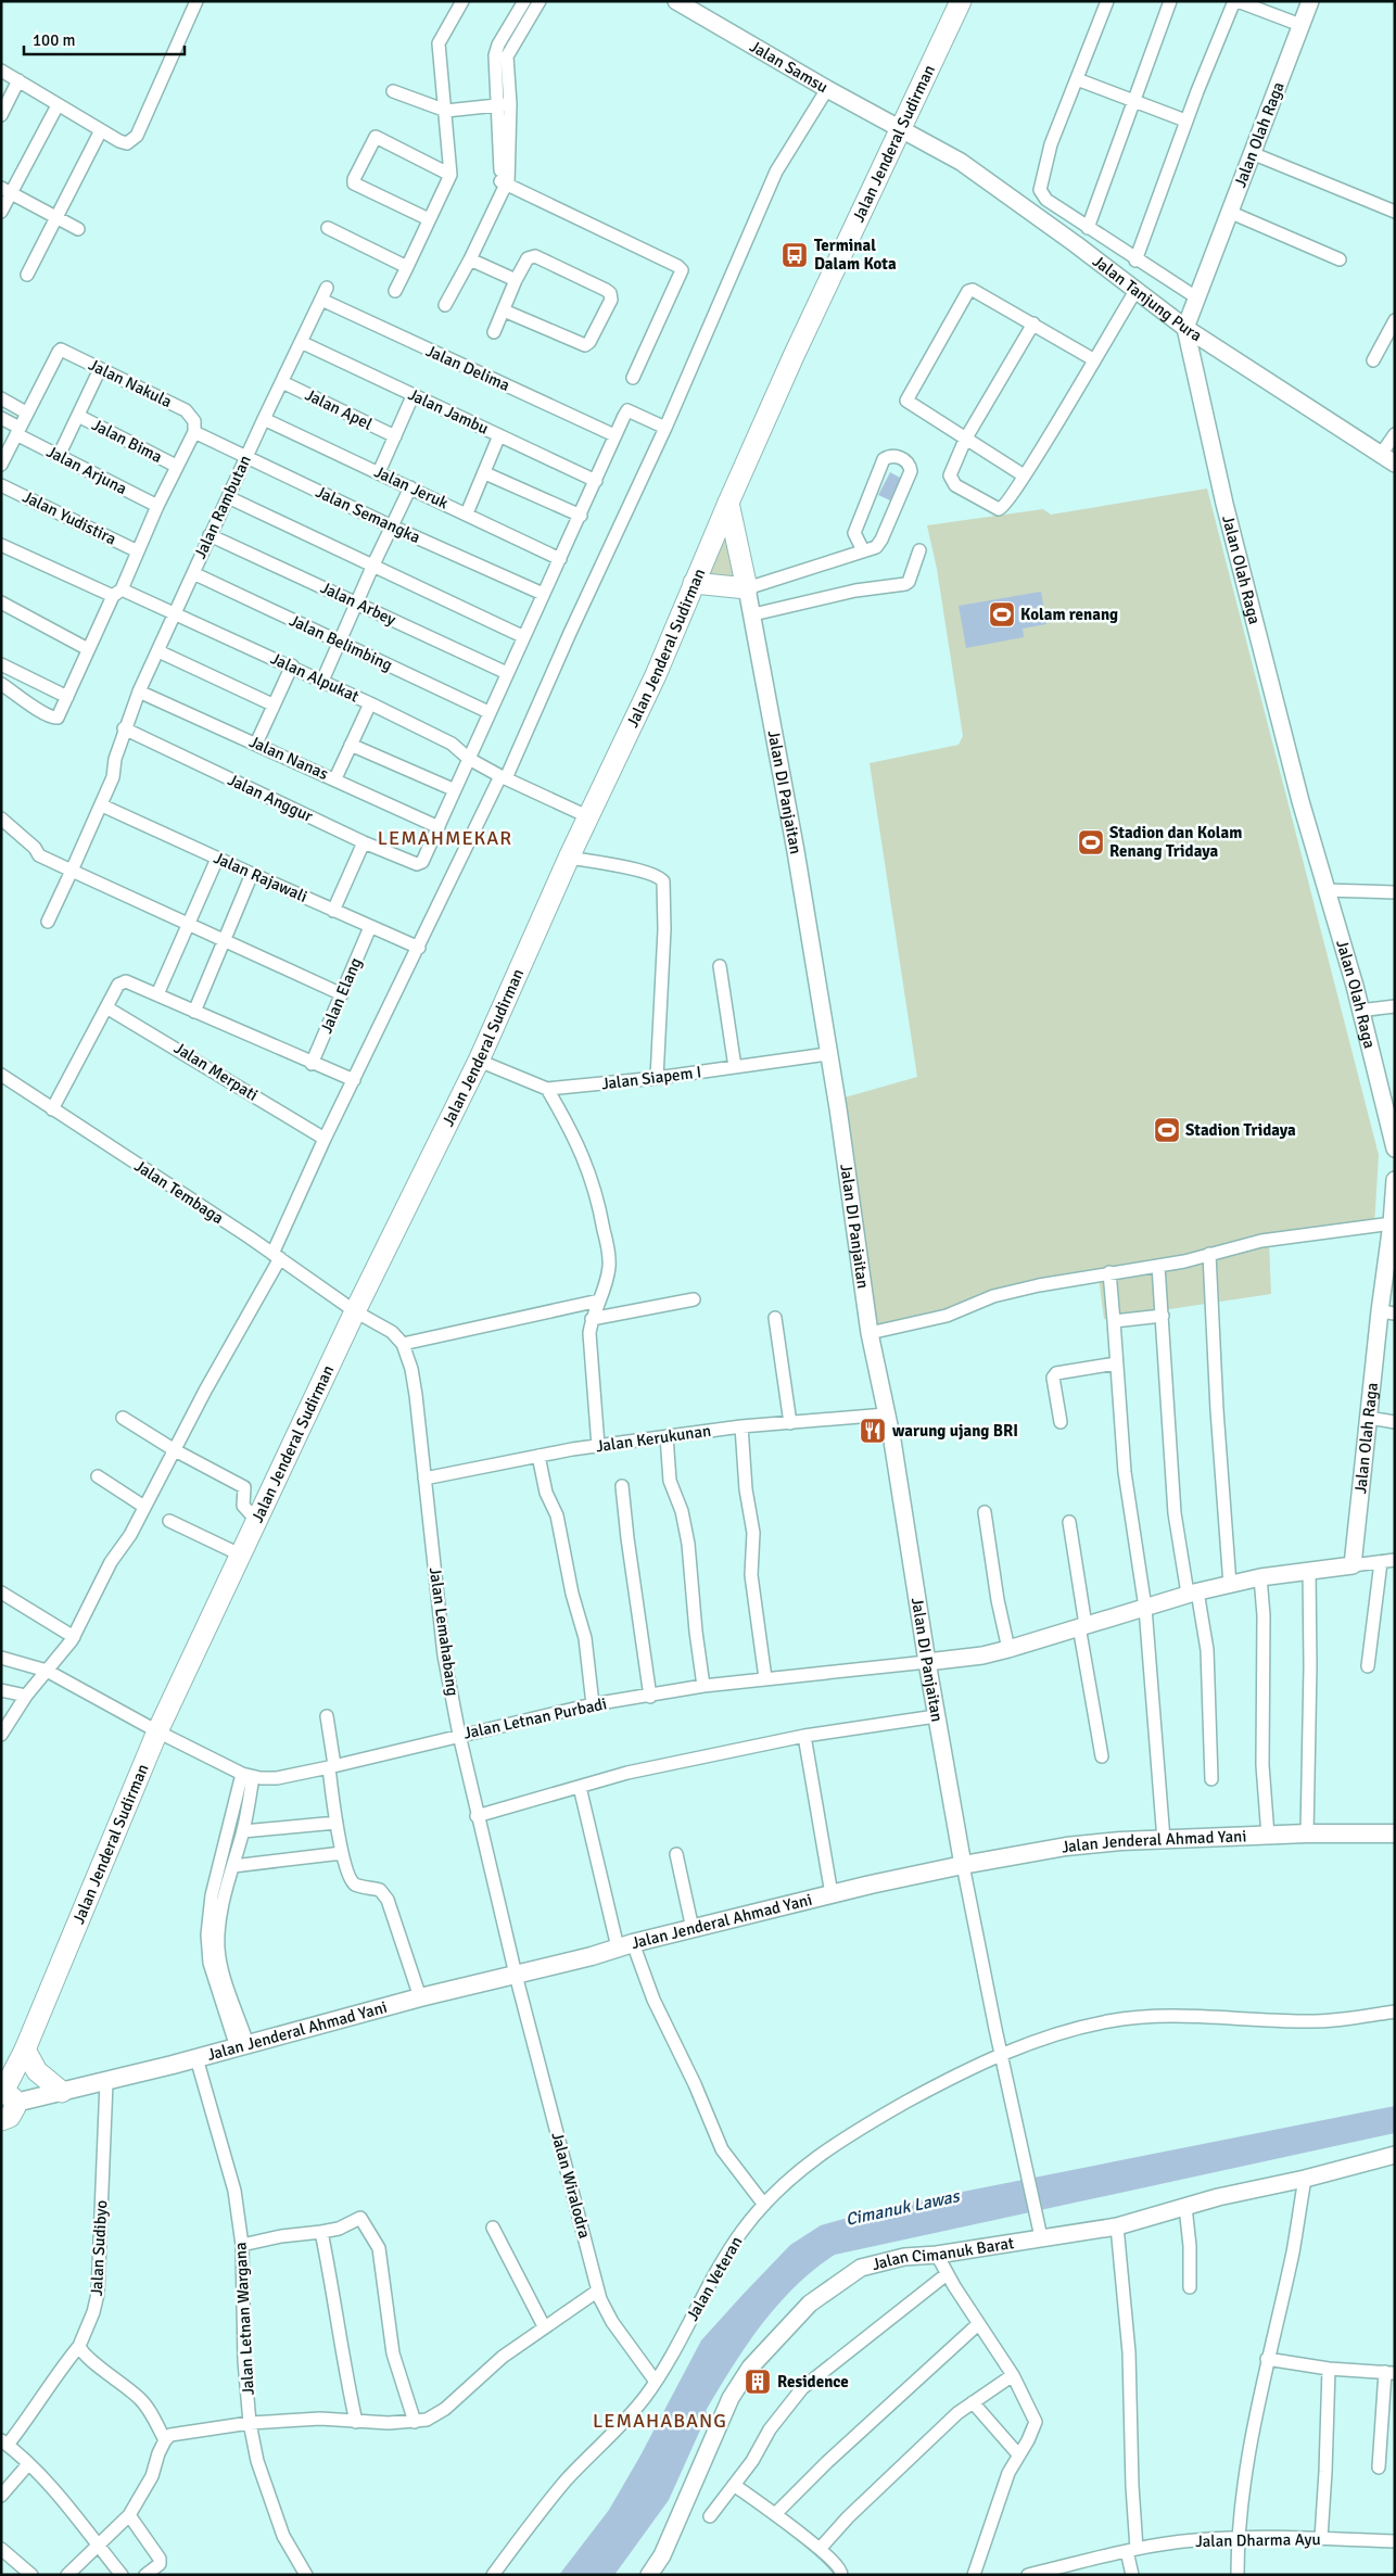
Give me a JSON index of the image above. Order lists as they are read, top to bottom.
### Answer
{
  "streets": {
    "main road": ["Jalan Jenderal Sudirman", "Jalan Jenderal Ahmad Yani"],
    "street": [
      "Jalan Samsu",
      "Jalan Olah Raga",
      "Jalan Tanjung Pura",
      "Jalan Delima",
      "Jalan Nakula",
      "Jalan Apel",
      "Jalan Jambu",
      "Jalan Bima",
      "Jalan Arjuna",
      "Jalan Jeruk",
      "Jalan Rambutan",
      "Jalan Semangka",
      "Jalan Yudistira",
      "Jalan Arbey",
      "Jalan Belimbing",
      "Jalan Alpukat",
      "Jalan Nanas",
      "Jalan DI Panjaitan",
      "Jalan Anggur",
      "Jalan Rajawali",
      "Jalan Elang",
      "Jalan Merpati",
      "Jalan Siapem I",
      "Jalan Tembaga",
      "Jalan Kerukunan",
      "Jalan Lemahabang",
      "Jalan Letnan Purbadi",
      "Jalan Wiralodra",
      "Jalan Sudibyo",
      "Jalan Cimanuk Barat",
      "Jalan Veteran",
      "Jalan Letnan Wargana",
      "Jalan Dharma Ayu"
    ]
  },
  "crossings": [
    ["Jalan Samsu", "Jalan Jenderal Sudirman"],
    ["Jalan Samsu", "Jalan Tanjung Pura"],
    ["Jalan Olah Raga", "Jalan Tanjung Pura"],
    ["Jalan Jenderal Sudirman", "Jalan Tanjung Pura"],
    ["Jalan Jenderal Sudirman", "Jalan Alpukat"],
    ["Jalan Jenderal Sudirman", "Jalan Siapem I"],
    ["Jalan Jenderal Sudirman", "Jalan Tembaga"],
    ["Jalan Jenderal Sudirman", "Jalan Lemahabang"],
    ["Jalan Jenderal Sudirman", "Jalan Letnan Purbadi"],
    ["Jalan Jenderal Sudirman", "Jalan Jenderal Ahmad Yani"],
    ["Jalan Delima", "Jalan Rambutan"],
    ["Jalan Nakula", "Jalan Semangka"],
    ["Jalan Apel", "Jalan Rambutan"],
    ["Jalan Jambu", "Jalan Rambutan"],
    ["Jalan Jeruk", "Jalan Rambutan"],
    ["Jalan Rambutan", "Jalan Semangka"],
    ["Jalan Rambutan", "Jalan Arbey"],
    ["Jalan Rambutan", "Jalan Belimbing"],
    ["Jalan Rambutan", "Jalan Alpukat"],
    ["Jalan Rambutan", "Jalan Nanas"],
    ["Jalan Rambutan", "Jalan Anggur"],
    ["Jalan Rambutan", "Jalan Rajawali"],
    ["Jalan Nanas", "Jalan Anggur"],
    ["Jalan DI Panjaitan", "Jalan Siapem I"],
    ["Jalan DI Panjaitan", "Jalan Kerukunan"],
    ["Jalan DI Panjaitan", "Jalan Letnan Purbadi"],
    ["Jalan DI Panjaitan", "Jalan Jenderal Ahmad Yani"],
    ["Jalan Rajawali", "Jalan Elang"],
    ["Jalan Tembaga", "Jalan Lemahabang"],
    ["Jalan Kerukunan", "Jalan Lemahabang"],
    ["Jalan Lemahabang", "Jalan Letnan Purbadi"],
    ["Jalan Lemahabang", "Jalan Jenderal Ahmad Yani"],
    ["Jalan Lemahabang", "Jalan Wiralodra"],
    ["Jalan Jenderal Ahmad Yani", "Jalan Wiralodra"],
    ["Jalan Jenderal Ahmad Yani", "Jalan Sudibyo"],
    ["Jalan Jenderal Ahmad Yani", "Jalan Letnan Wargana"],
    ["Jalan Wiralodra", "Jalan Veteran"]
  ],
  "districts": ["LEMAHMEKAR", "LEMAHABANG"],
  "water": ["Cimanuk Lawas"],
  "places": {
    "bus stop": ["Terminal Dalam Kota"],
    "sports": ["Kolam renang", "Stadion dan Kolam Renang Tridaya", "Stadion Tridaya"],
    "restaurant": ["warung ujang BRI"],
    "building": ["Residence"]
  },
  "scale_bar": "100 m"
}
